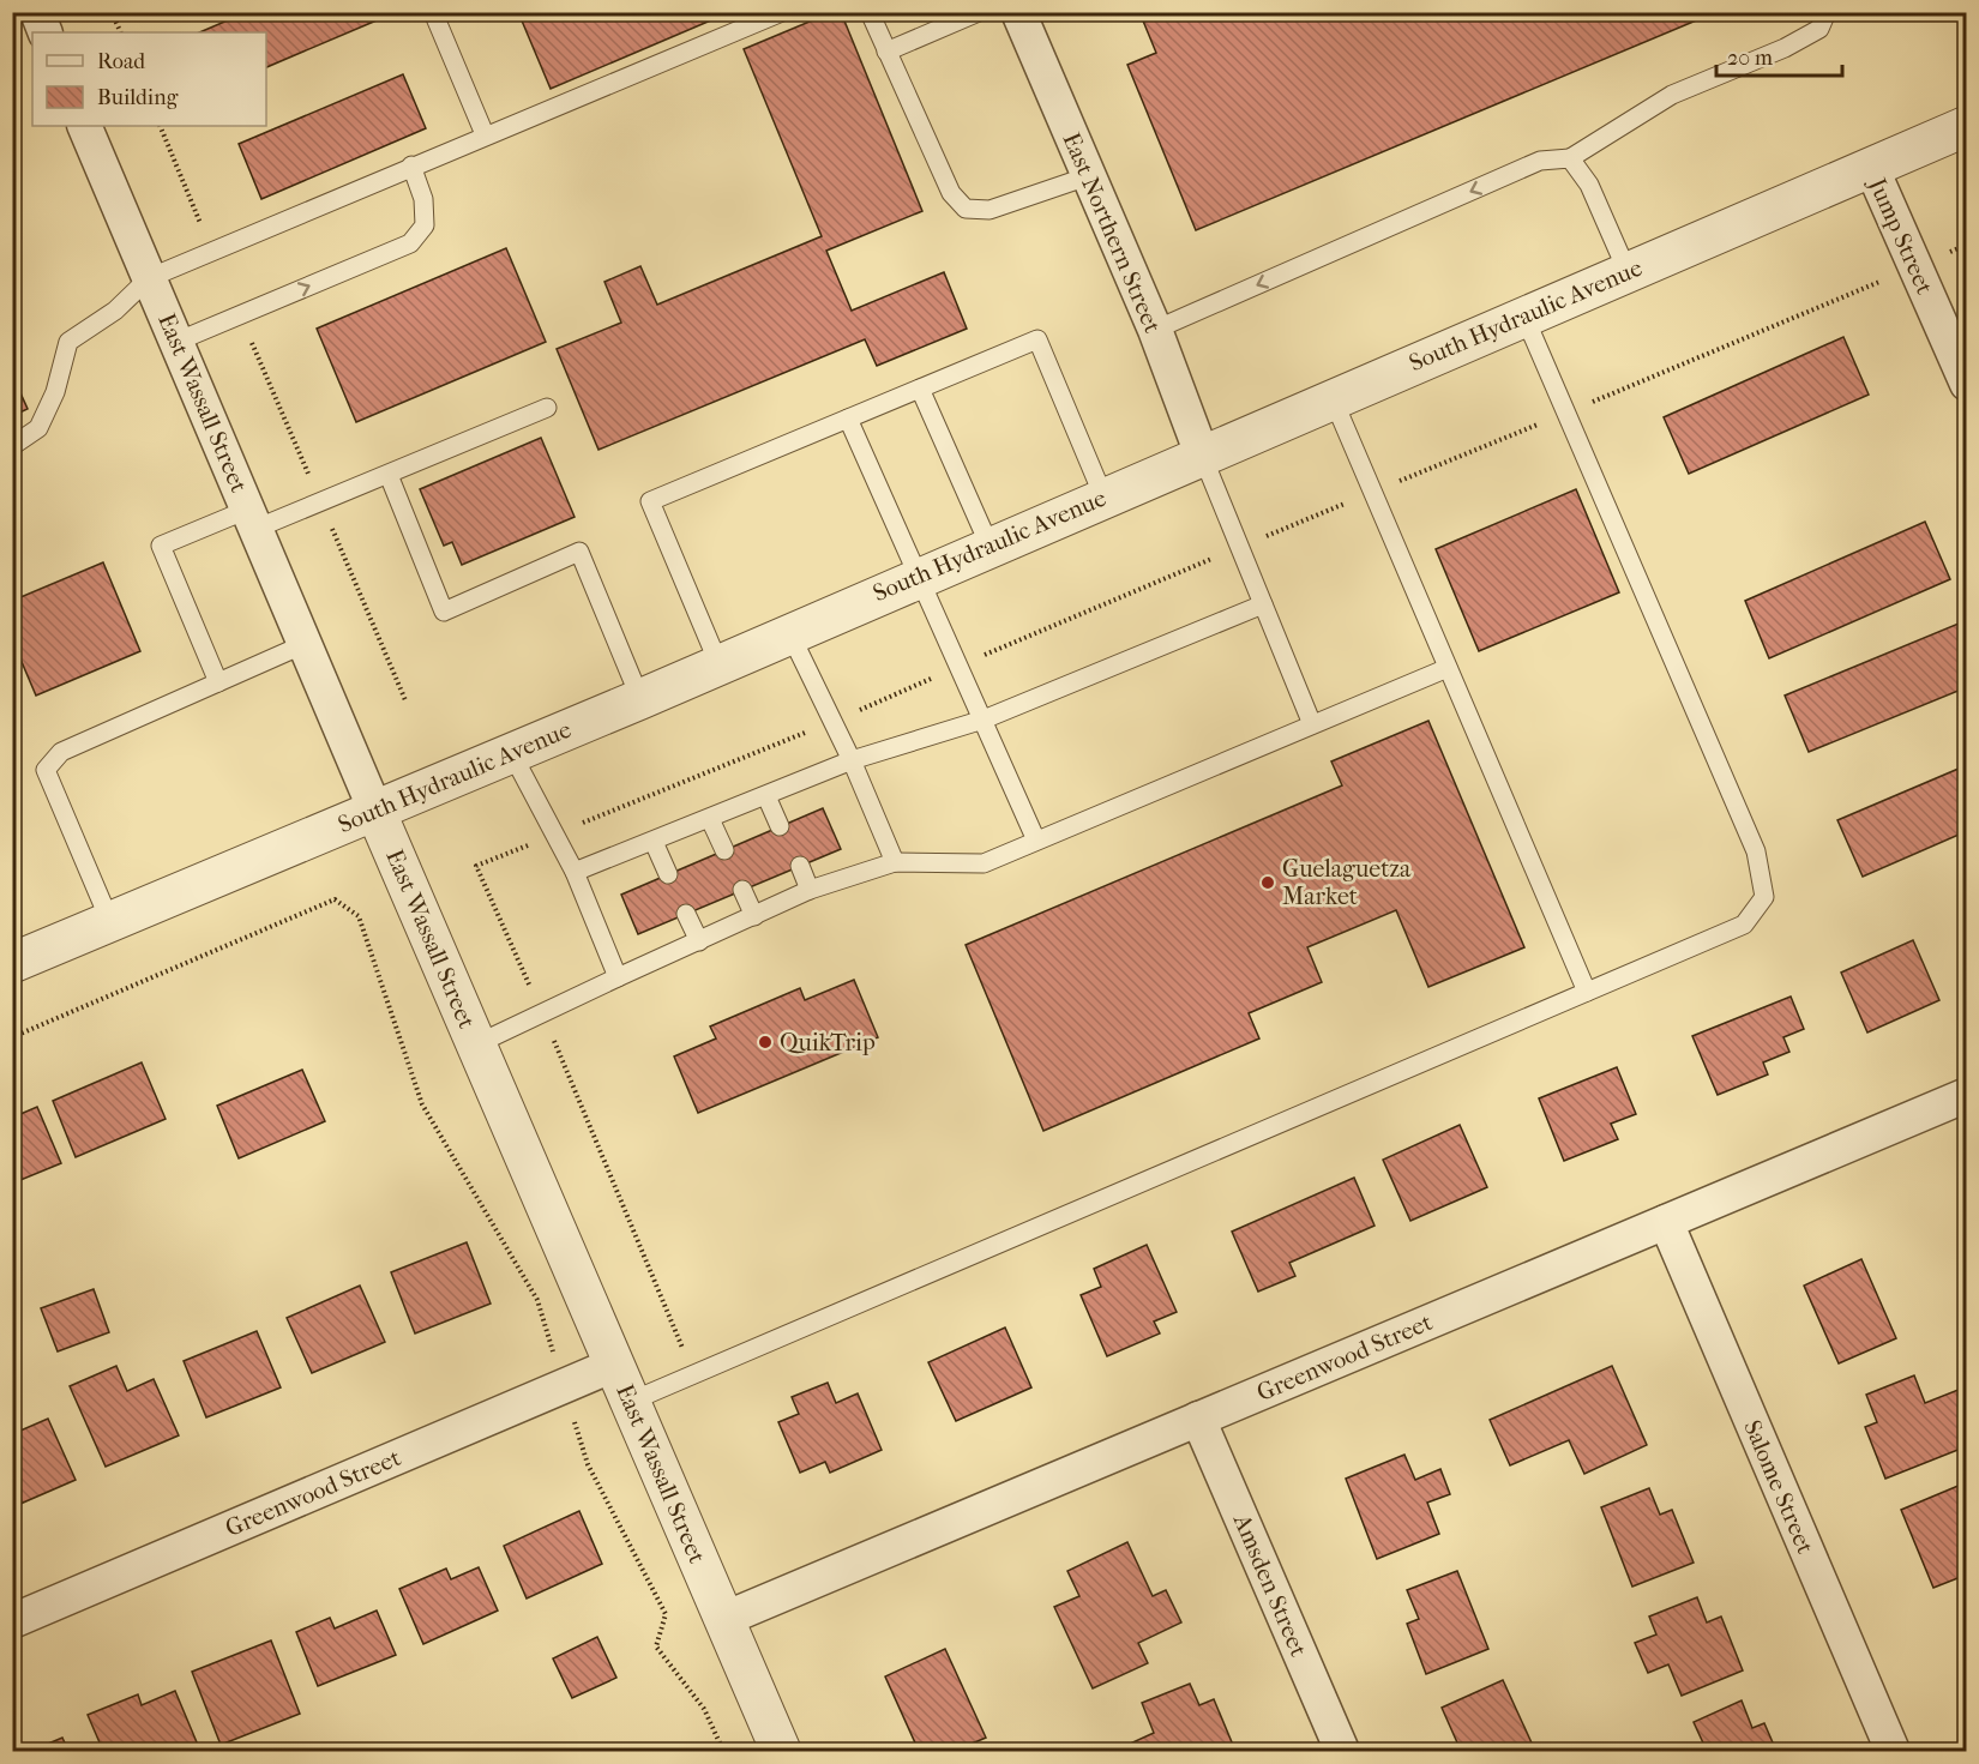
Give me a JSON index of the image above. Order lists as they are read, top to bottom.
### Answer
{
  "streets": {
    "street": [
      "East Northern Street",
      "Jump Street",
      "South Hydraulic Avenue",
      "East Wassall Street",
      "Greenwood Street",
      "Salome Street",
      "Amsden Street"
    ]
  },
  "crossings": [
    ["East Northern Street", "South Hydraulic Avenue"],
    ["Jump Street", "South Hydraulic Avenue"],
    ["South Hydraulic Avenue", "East Wassall Street"],
    ["East Wassall Street", "Greenwood Street"],
    ["Greenwood Street", "Salome Street"],
    ["Greenwood Street", "Amsden Street"]
  ],
  "places": ["Guelaguetza Market", "QuikTrip"],
  "legend": ["Road", "Building"],
  "scale_bar": "20 m"
}
